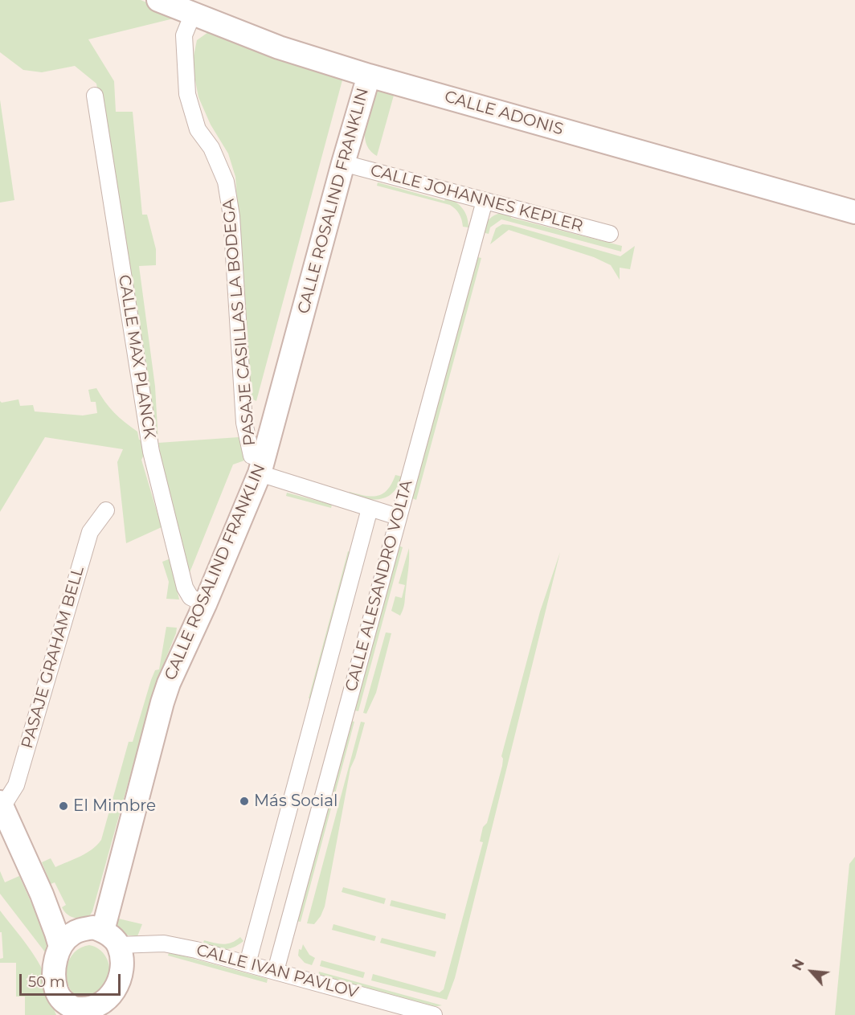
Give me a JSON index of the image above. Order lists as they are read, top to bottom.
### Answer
{
  "streets": {
    "street": [
      "CALLE ADONIS",
      "CALLE JOHANNES KEPLER",
      "CALLE ROSALIND FRANKLIN",
      "PASAJE CASILLAS LA BODEGA",
      "CALLE MAX PLANCK",
      "CALLE ALESANDRO VOLTA",
      "PASAJE GRAHAM BELL",
      "CALLE IVAN PAVLOV"
    ]
  },
  "crossings": [
    ["CALLE ADONIS", "CALLE ROSALIND FRANKLIN"],
    ["CALLE ADONIS", "PASAJE CASILLAS LA BODEGA"],
    ["CALLE JOHANNES KEPLER", "CALLE ROSALIND FRANKLIN"],
    ["CALLE JOHANNES KEPLER", "CALLE ALESANDRO VOLTA"],
    ["CALLE ROSALIND FRANKLIN", "PASAJE CASILLAS LA BODEGA"],
    ["CALLE ROSALIND FRANKLIN", "CALLE MAX PLANCK"],
    ["CALLE ROSALIND FRANKLIN", "CALLE IVAN PAVLOV"],
    ["CALLE ALESANDRO VOLTA", "CALLE IVAN PAVLOV"]
  ],
  "places": ["Más Social", "El Mimbre"],
  "scale_bar": "50 m",
  "north": "top left"
}
